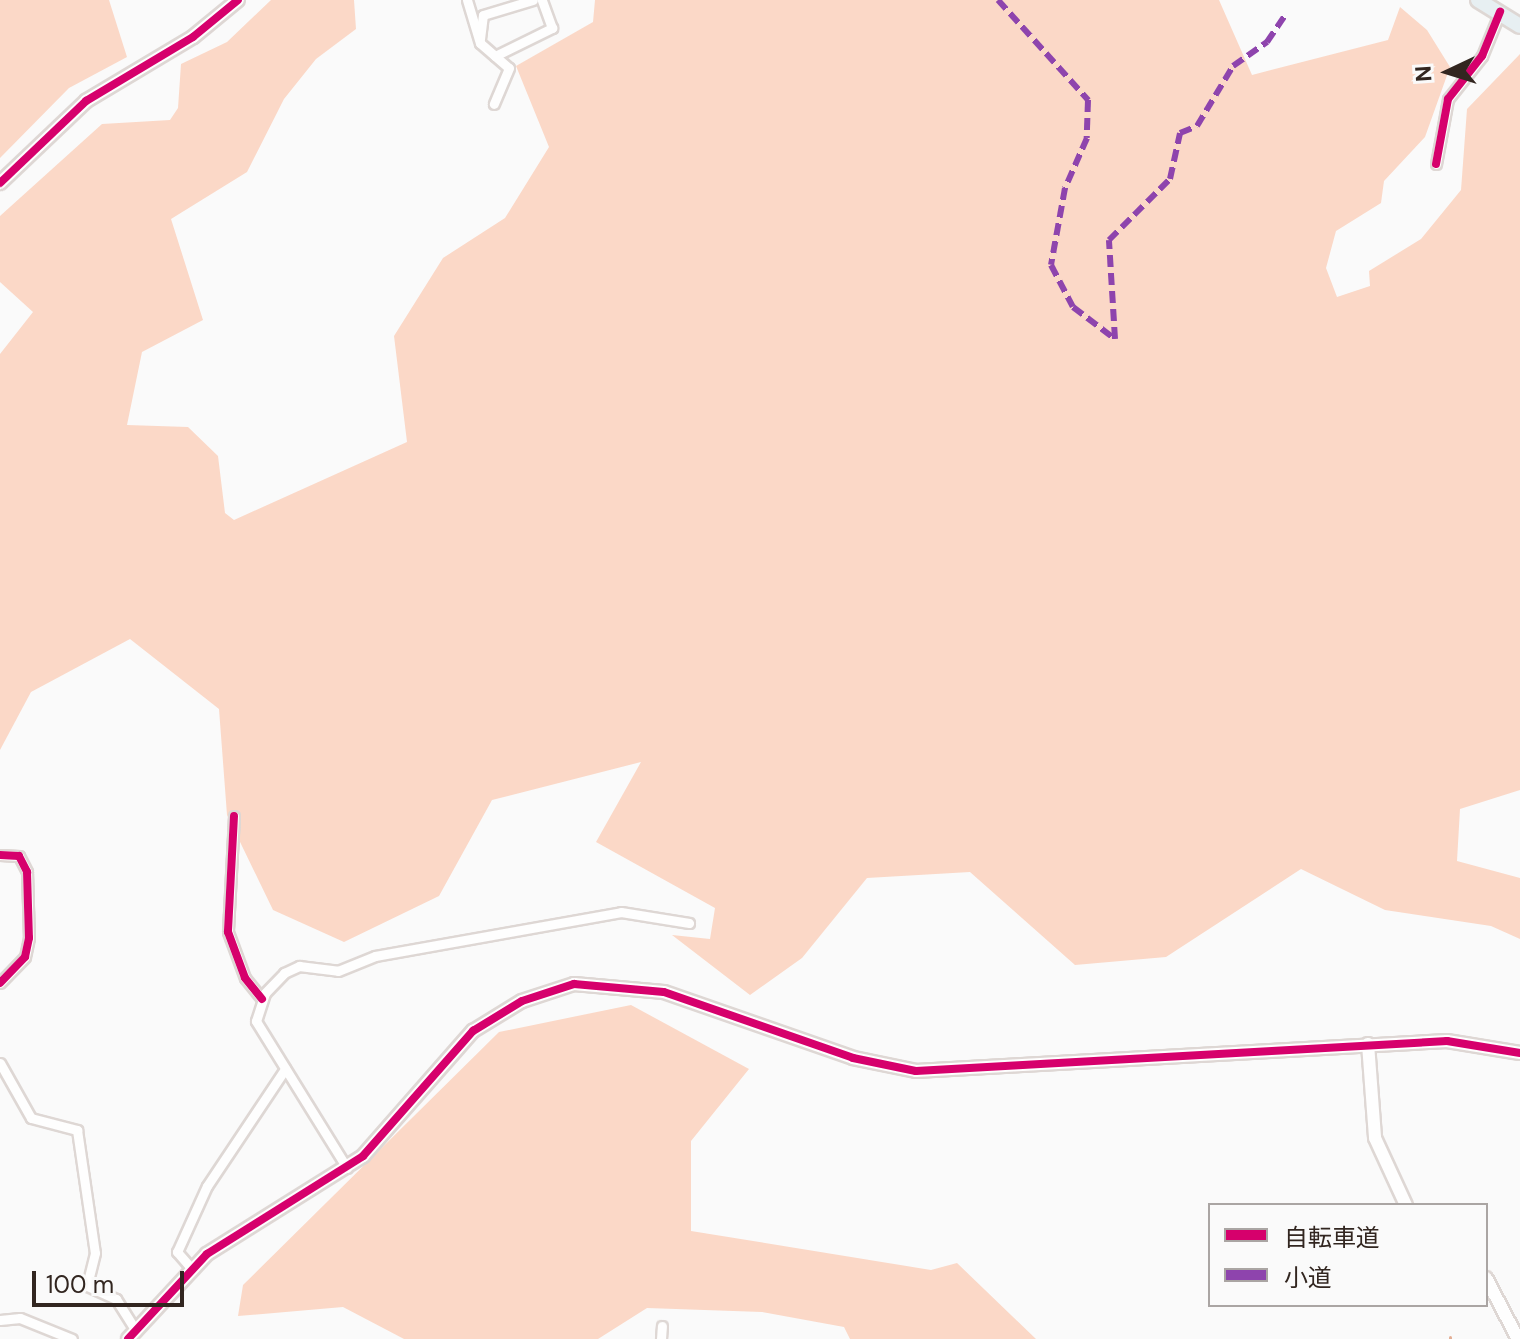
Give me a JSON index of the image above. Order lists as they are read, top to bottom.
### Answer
{
  "legend": ["自転車道", "小道"],
  "scale_bar": "100 m",
  "north": "left"
}
